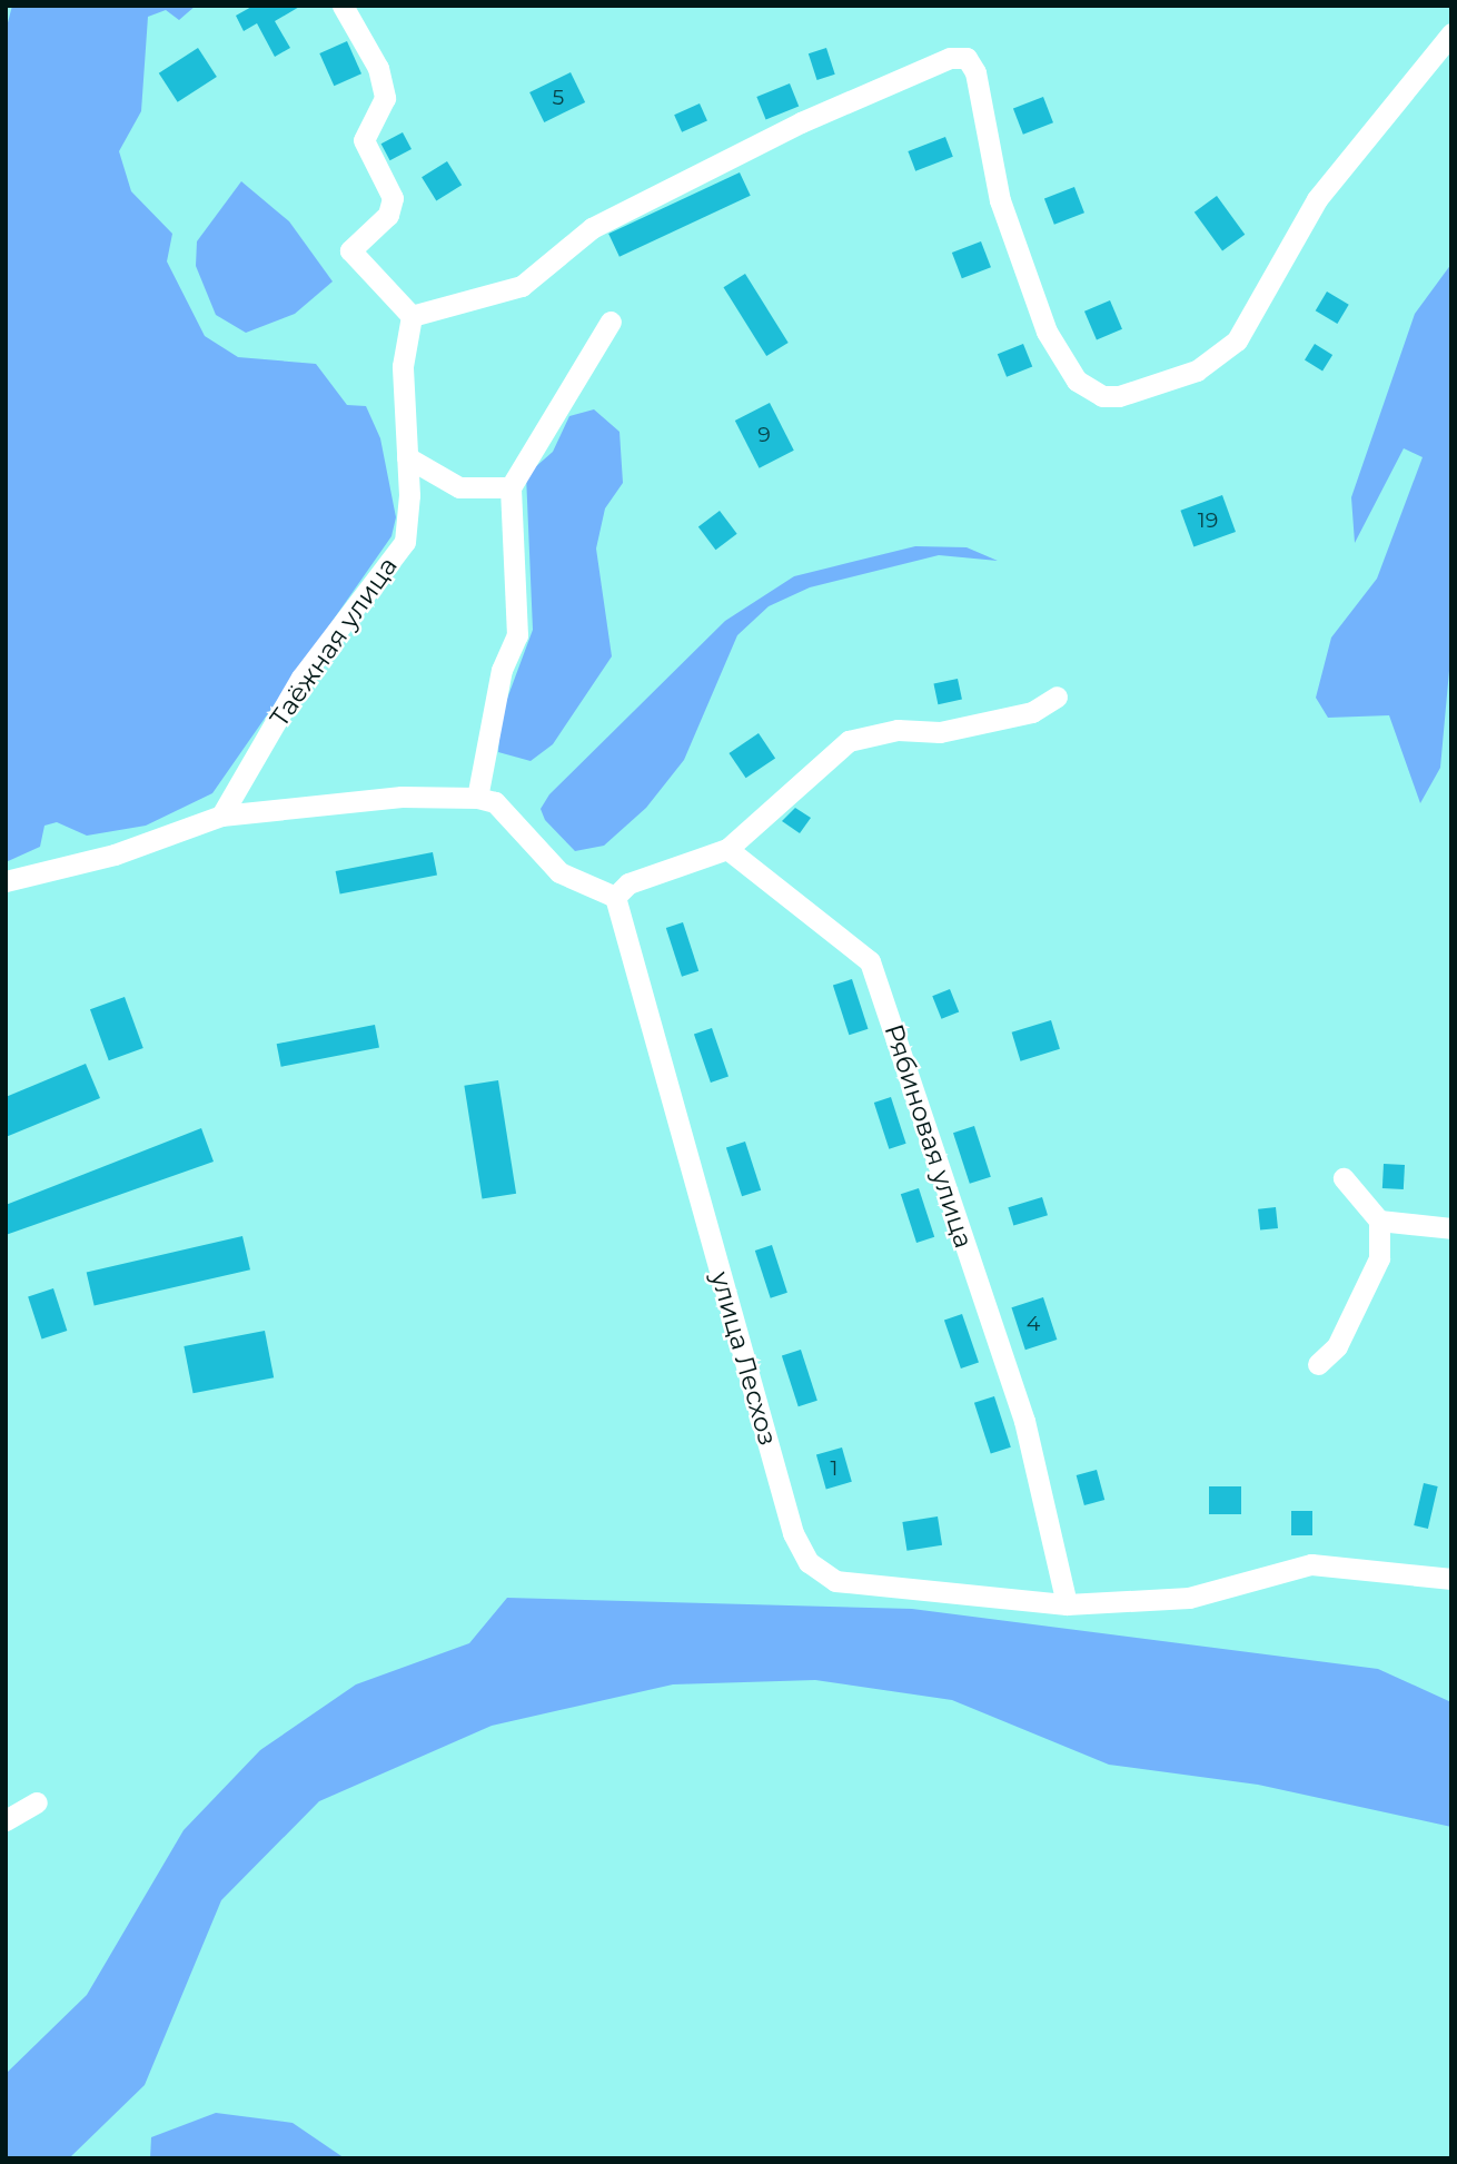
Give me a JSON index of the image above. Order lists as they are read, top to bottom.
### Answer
{
  "streets": {
    "street": ["Таёжная улица", "Рябиновая улица", "улица Лесхоз"]
  },
  "crossings": [
    ["Рябиновая улица", "улица Лесхоз"]
  ],
  "house_numbers": [
    "5",
    "9",
    "19",
    "4",
    "1"
  ]
}
